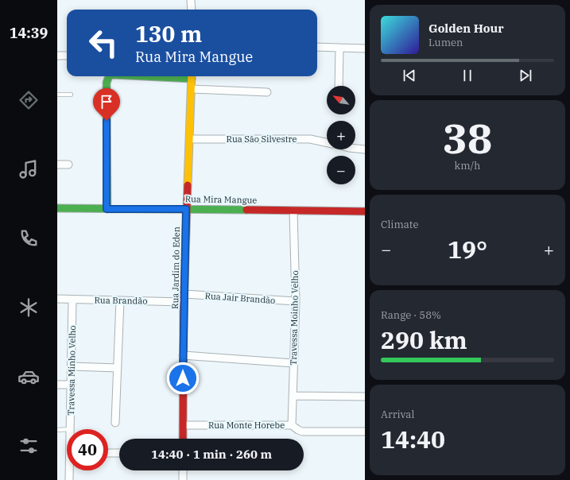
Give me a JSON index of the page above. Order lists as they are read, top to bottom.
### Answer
{
  "streets": {
    "street": [
      "Rua São Silvestre",
      "Rua Mira Mangue",
      "Rua Jardim do Eden",
      "Rua Jair Brandão",
      "Rua Brandão",
      "Travessa Moinho Velho",
      "Travessa Minho Velho",
      "Rua Monte Horebe"
    ]
  },
  "crossings": [
    ["Rua São Silvestre", "Rua Jardim do Eden"],
    ["Rua Mira Mangue", "Rua Jardim do Eden"],
    ["Rua Mira Mangue", "Travessa Moinho Velho"],
    ["Rua Jardim do Eden", "Rua Jair Brandão"],
    ["Rua Jardim do Eden", "Rua Brandão"],
    ["Rua Jardim do Eden", "Rua Monte Horebe"],
    ["Rua Jair Brandão", "Travessa Moinho Velho"],
    ["Rua Brandão", "Travessa Minho Velho"],
    ["Travessa Moinho Velho", "Rua Monte Horebe"]
  ],
  "north": "top left",
  "page": {
    "tabs": "14:39",
    "turn": ["130 m", "Rua Mira Mangue"],
    "song": ["Golden Hour", "Lumen"],
    "map_buttons": ["+", "−"],
    "tile": [
      ["38", "km/h"],
      "Climate",
      ["Range · 58%", "290 km"],
      ["Arrival", "14:40"]
    ],
    "heat": ["−", "19°", "+"],
    "limit": "40",
    "trip": "14:40 · 1 min · 260 m"
  }
}
